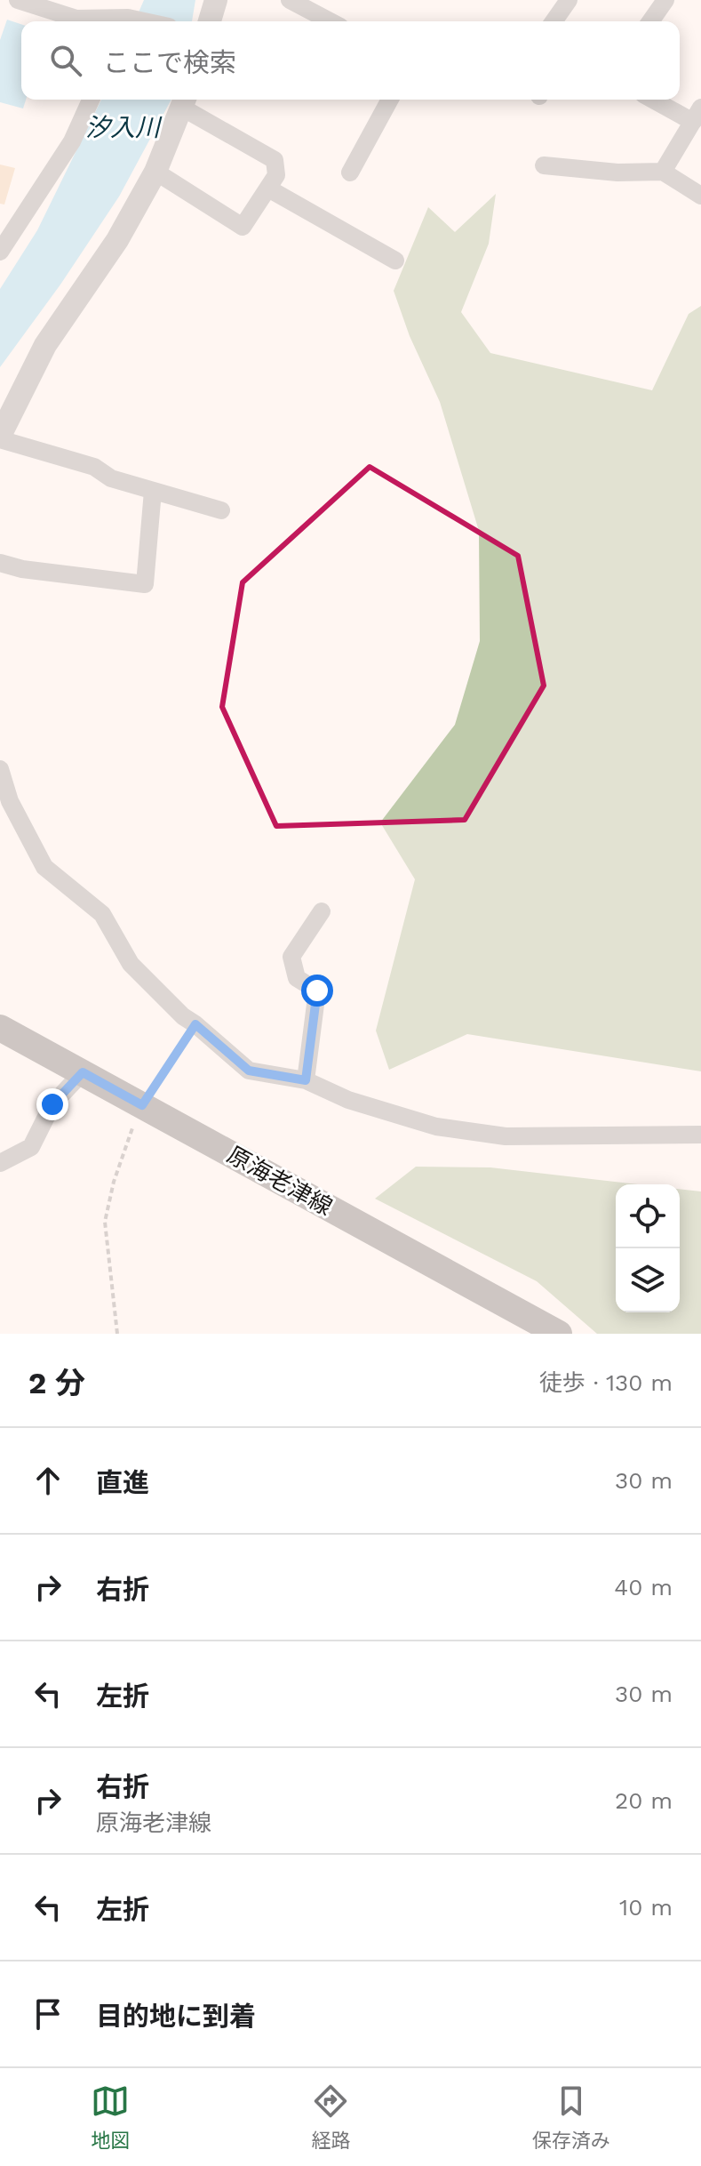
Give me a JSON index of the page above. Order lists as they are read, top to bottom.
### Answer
{
  "streets": {
    "main road": ["原海老津線"]
  },
  "water": ["汐入川"],
  "page": {
    "search": "ここで検索",
    "heading": ["2 分", "徒歩 · 130 m"],
    "list": [
      ["直進", "30 m"],
      ["右折", "40 m"],
      ["左折", "30 m"],
      ["右折", "原海老津線", "20 m"],
      ["左折", "10 m"],
      "目的地に到着"
    ],
    "nav": ["地図", "経路", "保存済み"]
  }
}
